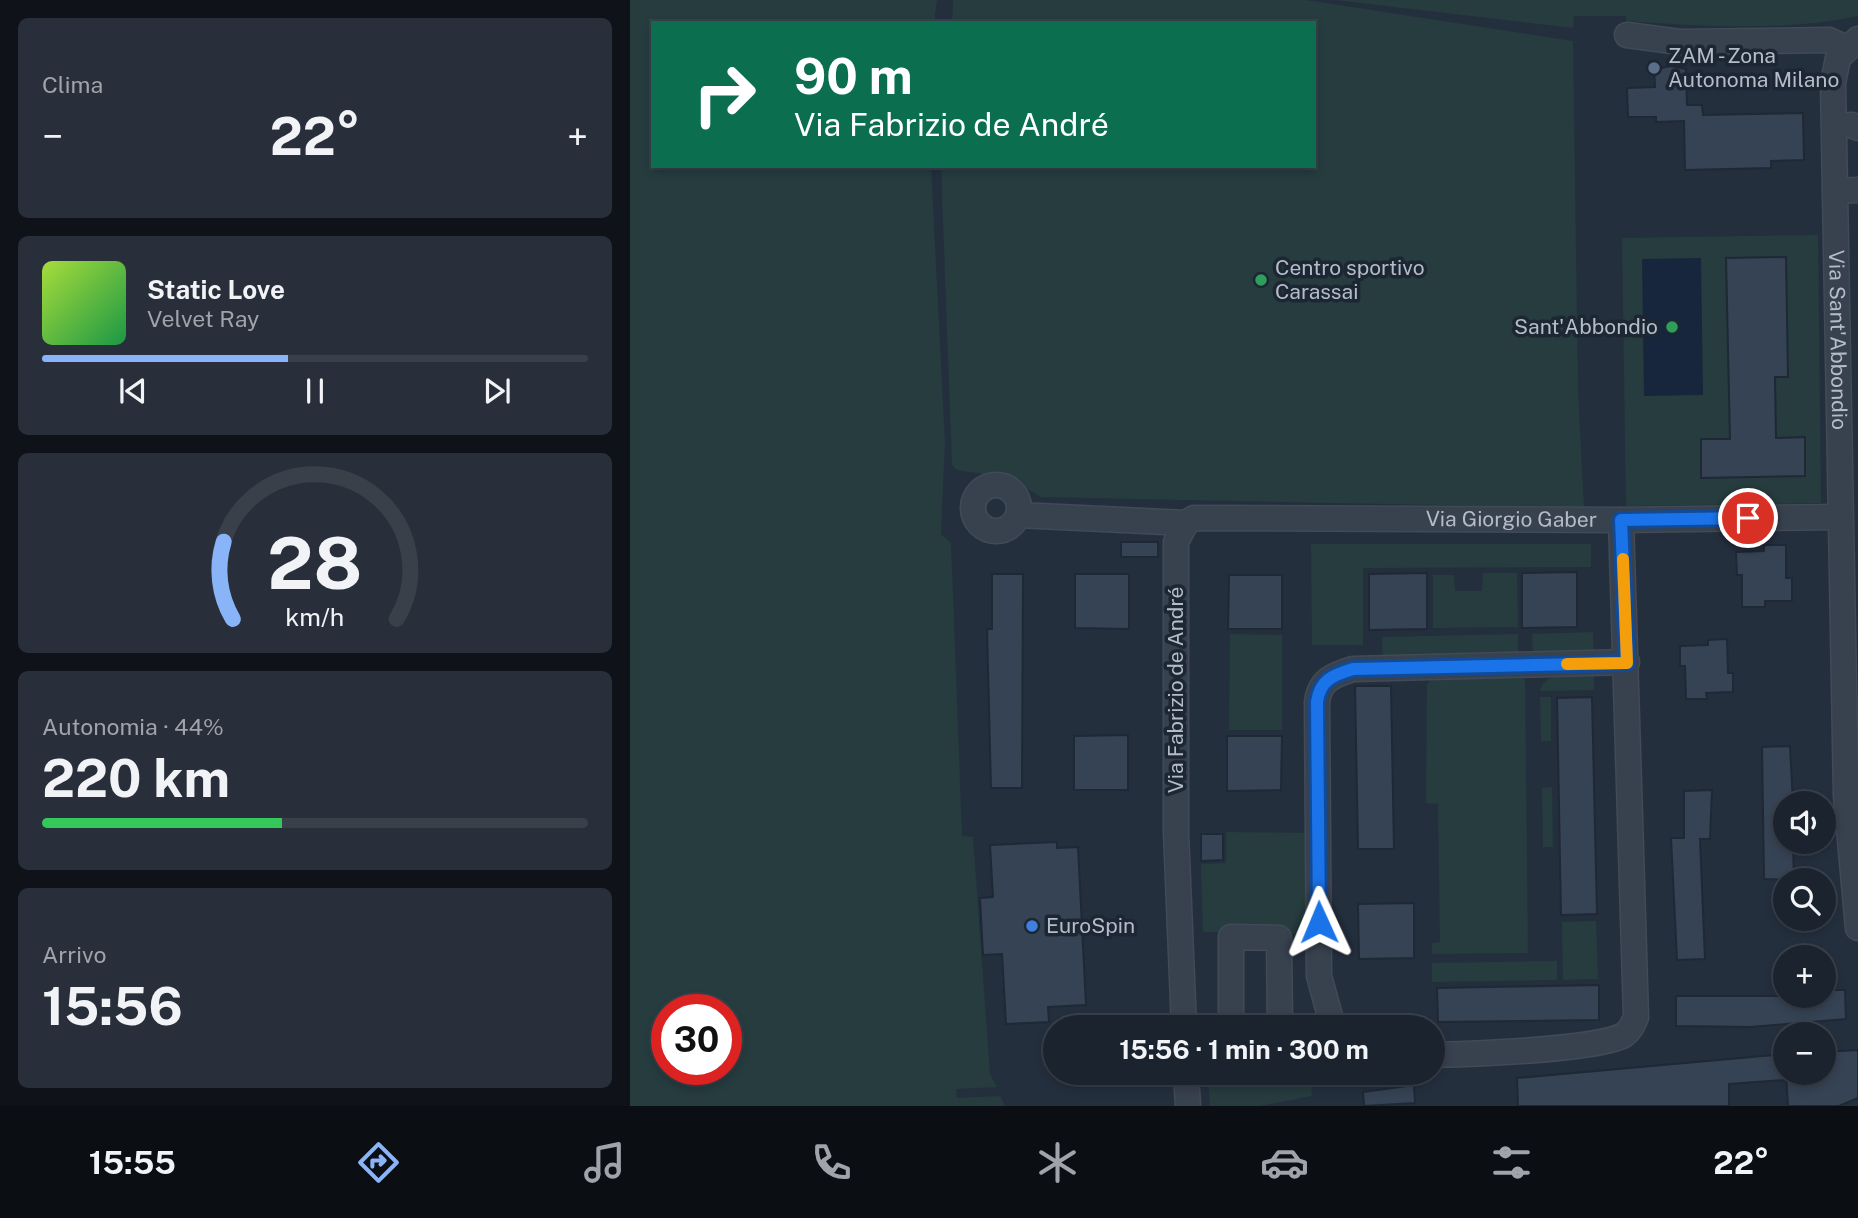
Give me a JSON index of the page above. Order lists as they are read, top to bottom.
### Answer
{
  "streets": {
    "street": ["Via Sant'Abbondio", "Via Giorgio Gaber", "Via Fabrizio de André"]
  },
  "crossings": [
    ["Via Sant'Abbondio", "Via Giorgio Gaber"],
    ["Via Giorgio Gaber", "Via Fabrizio de André"]
  ],
  "places": [
    "ZAM - Zona Autonoma Milano",
    "Centro sportivo Carassai",
    "Sant'Abbondio",
    "EuroSpin"
  ],
  "page": {
    "tile": [
      "Clima",
      ["Autonomia · 44%", "220 km"],
      ["Arrivo", "15:56"]
    ],
    "turn": ["90 m", "Via Fabrizio de André"],
    "heat": ["−", "22°", "+"],
    "song": ["Static Love", "Velvet Ray"],
    "map_buttons": ["+", "−"],
    "limit": "30",
    "trip": "15:56 · 1 min · 300 m",
    "tabs": ["15:55", "22°"],
    "gauge": ["28", "km/h"]
  }
}
